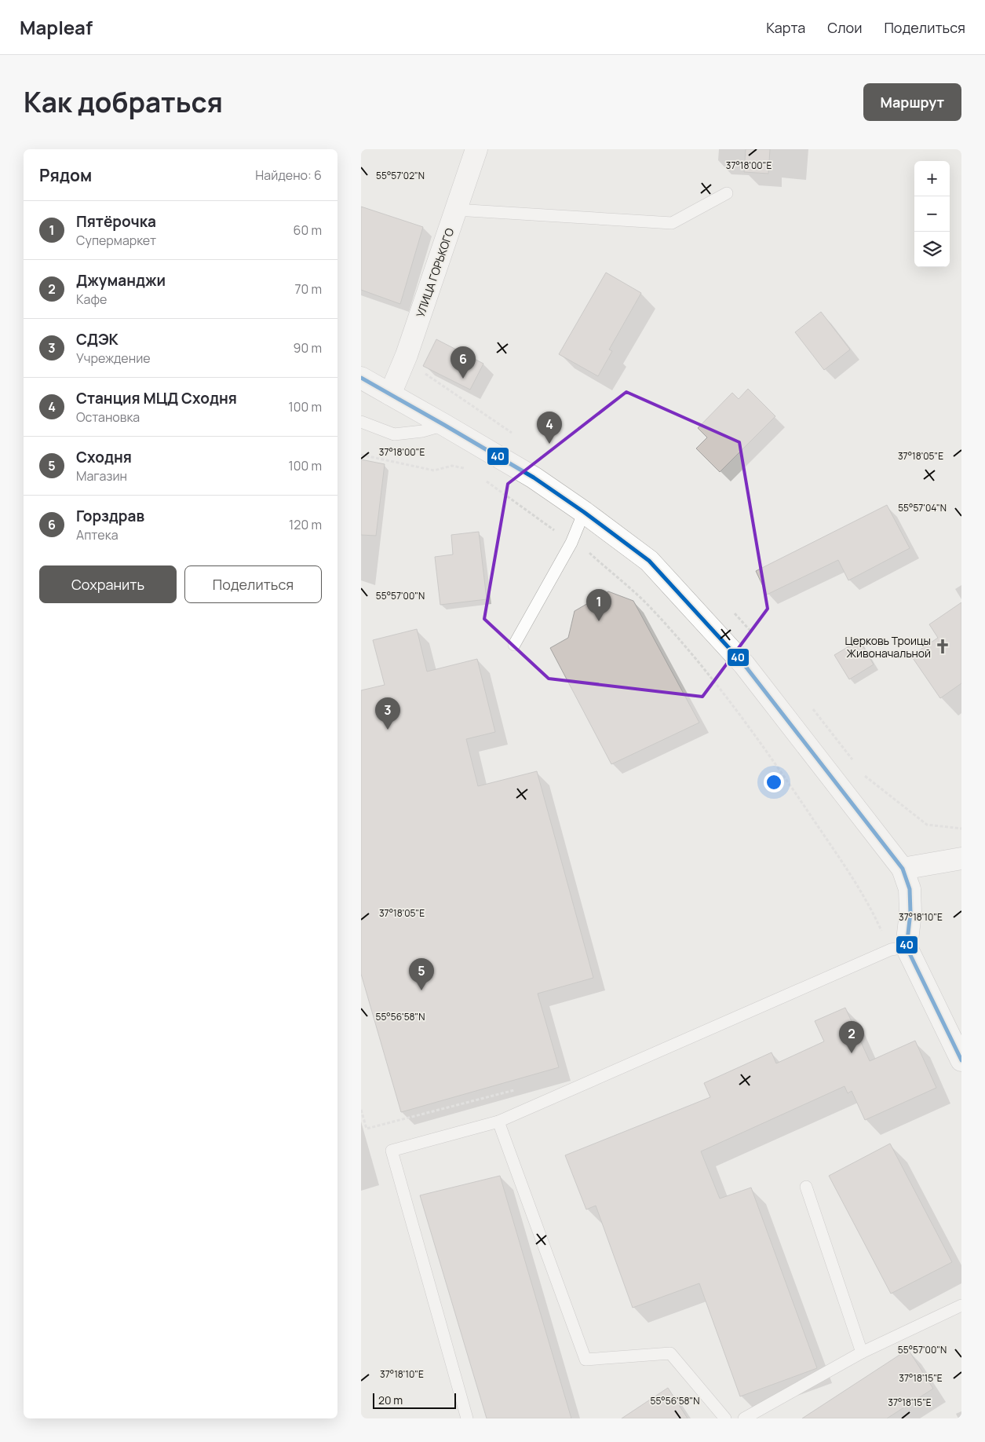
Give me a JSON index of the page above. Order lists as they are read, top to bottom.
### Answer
{
  "streets": {
    "street": ["УЛИЦА ГОРЬКОГО"]
  },
  "places": {
    "church": ["Церковь Троицы Живоначальной"]
  },
  "lines": ["transit line 40"],
  "scale_bar": "20 m",
  "page": {
    "header": "Mapleaf",
    "nav": ["Карта", "Слои", "Поделиться"],
    "title": "Как добраться",
    "buttons": [
      "Маршрут",
      ["Сохранить", "Поделиться"]
    ],
    "heading": ["Рядом", "Найдено: 6"],
    "map_buttons": ["+", "−"],
    "list": [
      {
        "mark": "1",
        "name": "Пятёрочка",
        "note": "Супермаркет",
        "value": "60 m"
      },
      {
        "mark": "2",
        "name": "Джуманджи",
        "note": "Кафе",
        "value": "70 m"
      },
      {
        "mark": "3",
        "name": "СДЭК",
        "note": "Учреждение",
        "value": "90 m"
      },
      {
        "mark": "4",
        "name": "Станция МЦД Сходня",
        "note": "Остановка",
        "value": "100 m"
      },
      {
        "mark": "5",
        "name": "Сходня",
        "note": "Магазин",
        "value": "100 m"
      },
      {
        "mark": "6",
        "name": "Горздрав",
        "note": "Аптека",
        "value": "120 m"
      }
    ],
    "pins": [
      "6",
      "4",
      "1",
      "3",
      "5",
      "2"
    ],
    "scale": "20 m"
  },
  "coordinates": [
    "37°18'00\"E",
    "55°57'02\"N",
    "37°18'05\"E",
    "55°57'04\"N",
    "55°57'00\"N",
    "37°18'10\"E",
    "55°56'58\"N",
    "37°18'15\"E"
  ]
}
